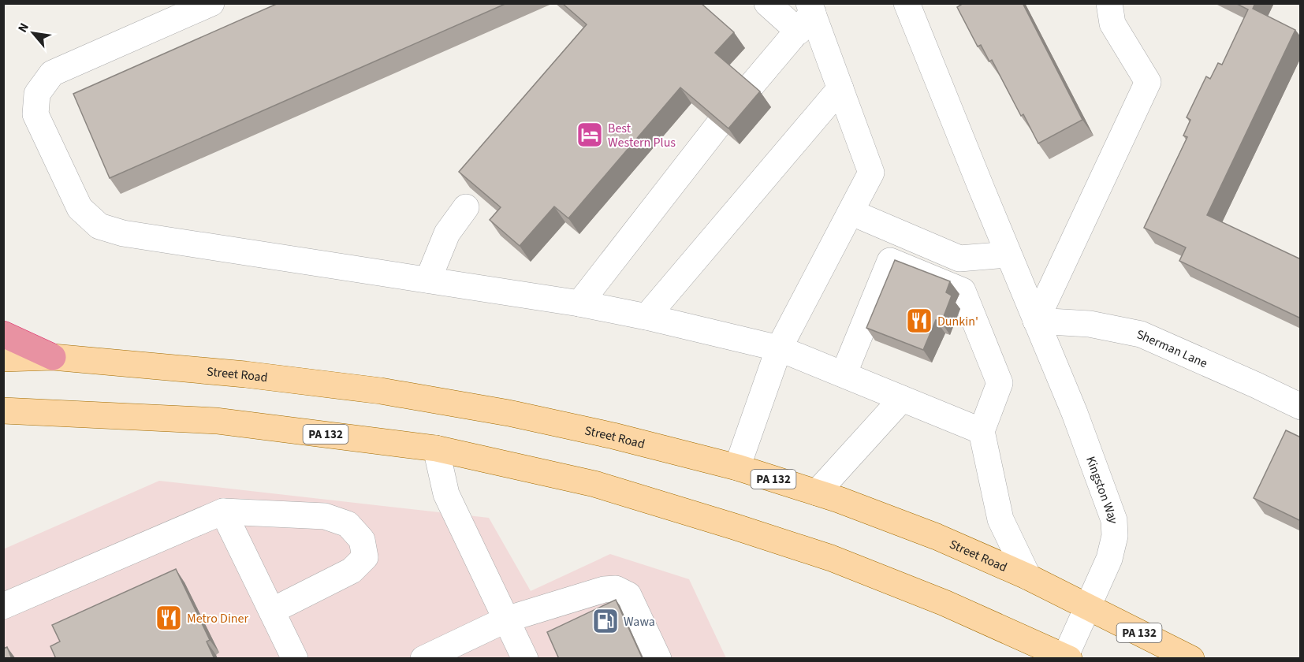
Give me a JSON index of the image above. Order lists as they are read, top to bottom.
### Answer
{
  "streets": {
    "main road": ["Street Road", "PA 132"],
    "street": ["Sherman Lane", "Kingston Way"]
  },
  "crossings": [
    ["Sherman Lane", "Kingston Way"],
    ["Street Road", "Kingston Way"],
    ["PA 132", "Kingston Way"]
  ],
  "places": {
    "hotel": ["Best Western Plus"],
    "restaurant": ["Dunkin'", "Metro Diner"],
    "fuel station": ["Wawa"]
  },
  "north": "top left"
}
